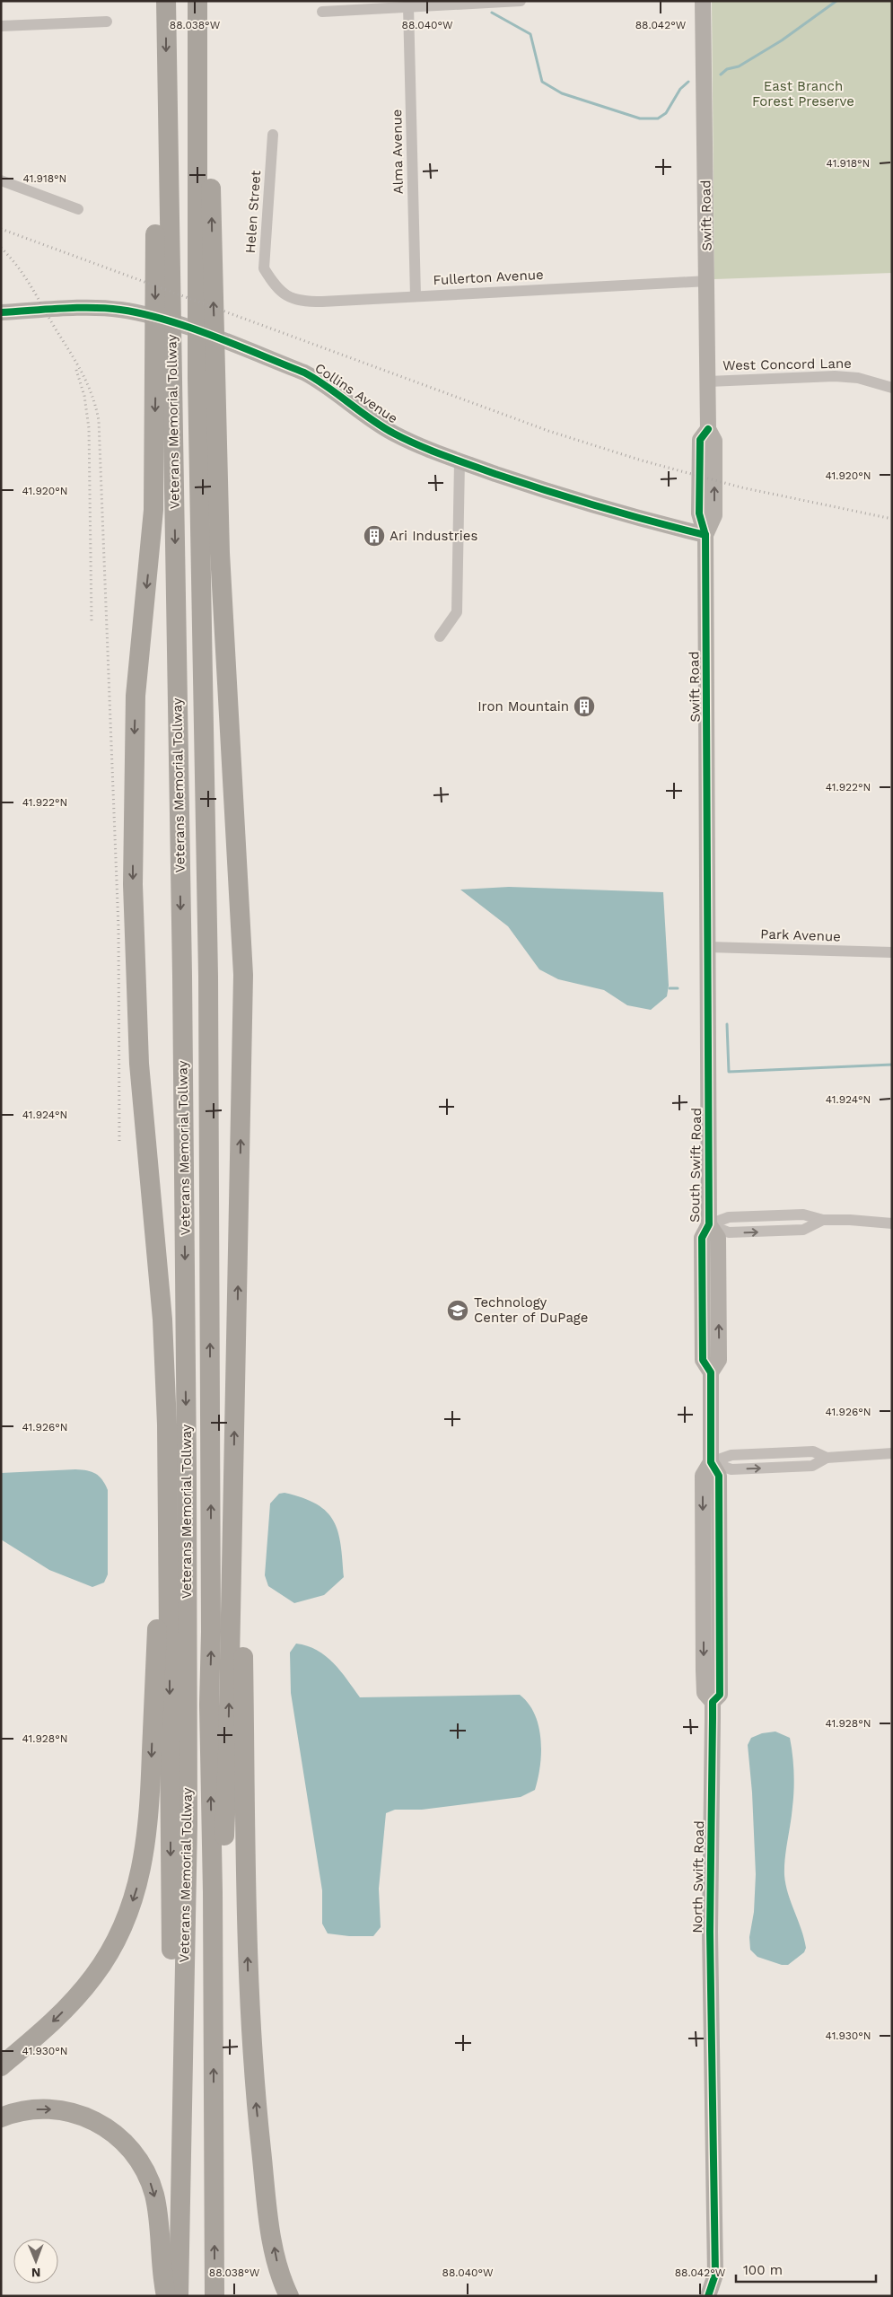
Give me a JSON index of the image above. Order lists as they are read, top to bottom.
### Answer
{
  "streets": {
    "highway": ["Veterans Memorial Tollway"],
    "street": [
      "Alma Avenue",
      "Helen Street",
      "Swift Road",
      "Fullerton Avenue",
      "West Concord Lane",
      "Collins Avenue",
      "Park Avenue",
      "South Swift Road",
      "North Swift Road"
    ]
  },
  "crossings": [
    ["Alma Avenue", "Fullerton Avenue"],
    ["Helen Street", "Fullerton Avenue"],
    ["Swift Road", "Fullerton Avenue"],
    ["Swift Road", "West Concord Lane"],
    ["Swift Road", "Collins Avenue"],
    ["Swift Road", "Park Avenue"],
    ["Swift Road", "South Swift Road"],
    ["Park Avenue", "South Swift Road"],
    ["South Swift Road", "North Swift Road"]
  ],
  "parks": ["East Branch Forest Preserve"],
  "places": {
    "building": ["Ari Industries", "Iron Mountain"],
    "school or university": ["Technology Center of DuPage"]
  },
  "scale_bar": "100 m",
  "north": "bottom",
  "coordinates": [
    "88.038°W",
    "88.040°W",
    "88.042°W",
    "41.918°N",
    "41.920°N",
    "41.922°N",
    "41.924°N",
    "41.926°N",
    "41.928°N",
    "41.930°N"
  ]
}
